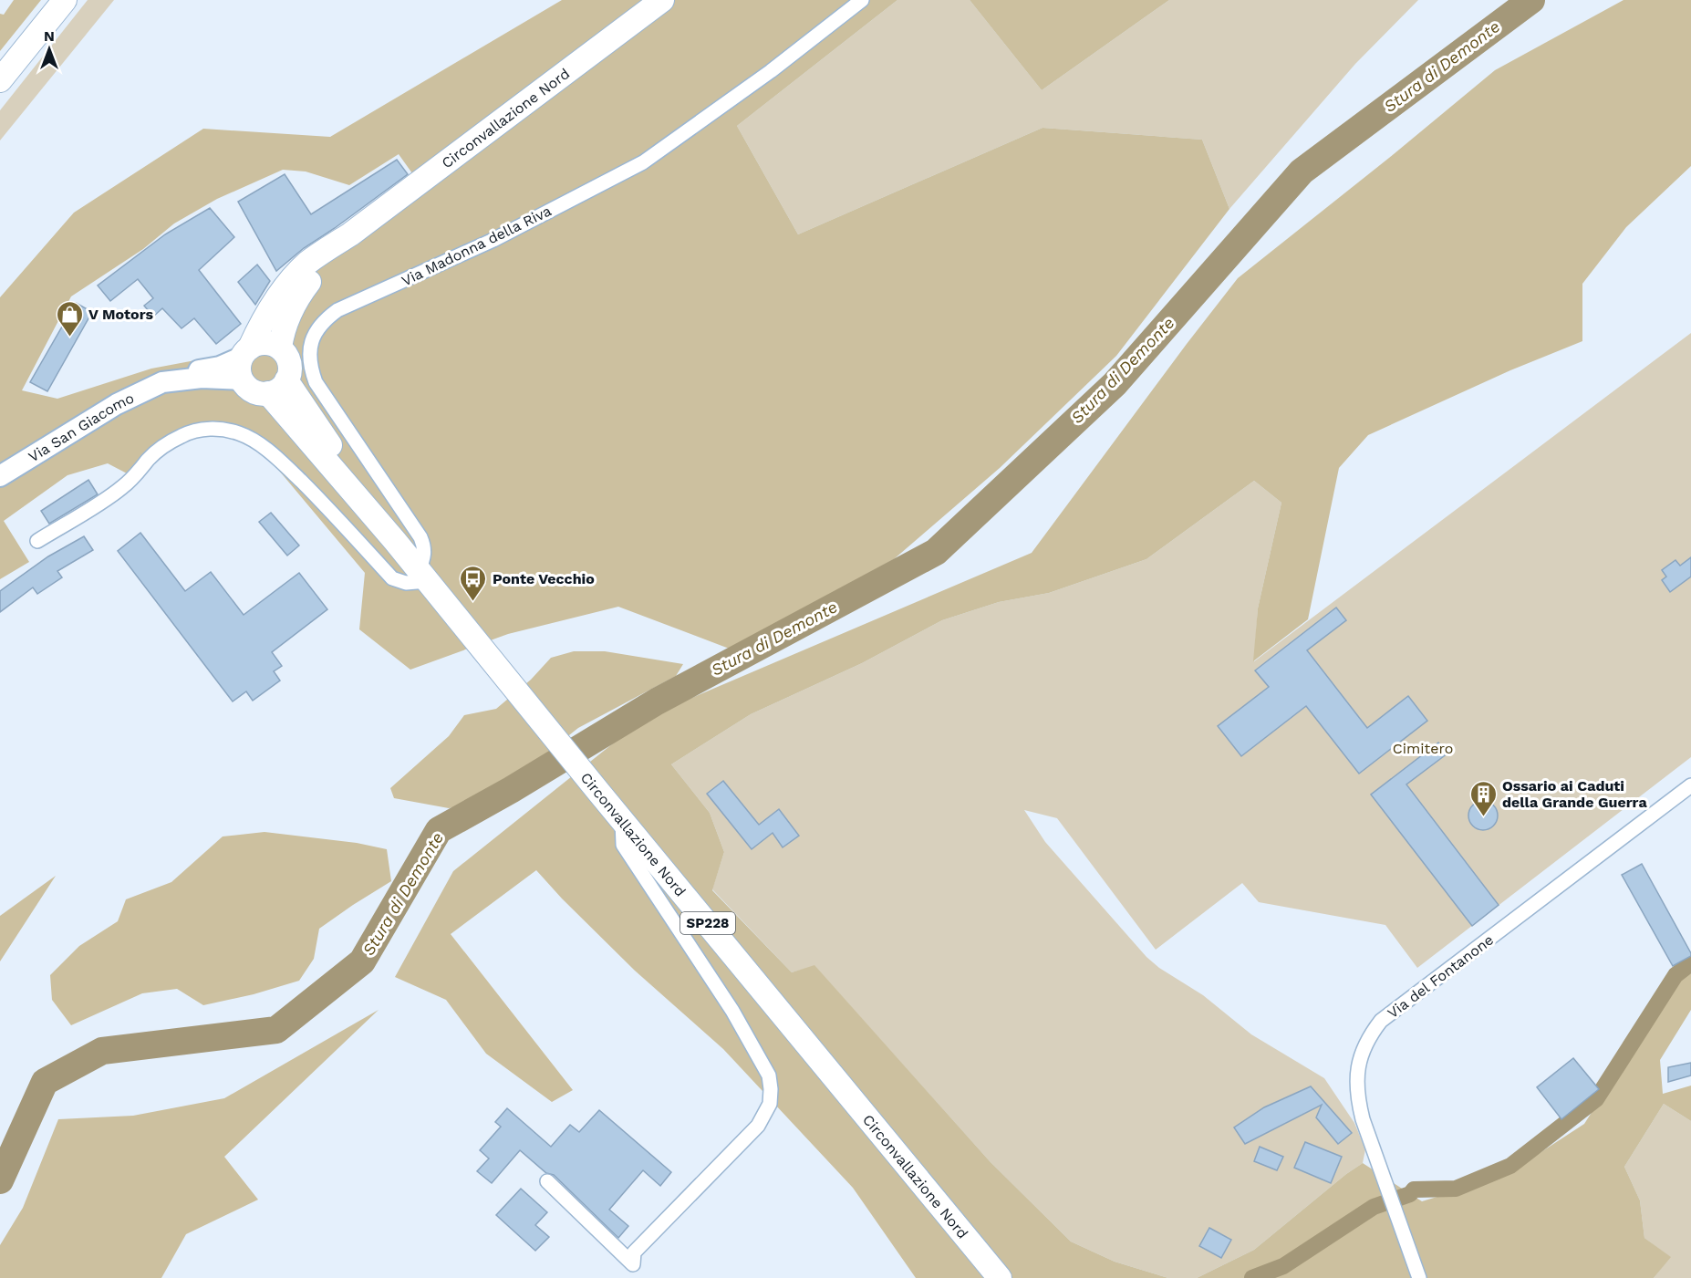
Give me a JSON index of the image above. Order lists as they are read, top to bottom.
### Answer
{
  "streets": {
    "main road": ["Circonvallazione Nord", "Via San Giacomo", "SP228"],
    "street": ["Via Madonna della Riva", "Via del Fontanone"]
  },
  "crossings": [
    ["Circonvallazione Nord", "Via Madonna della Riva"],
    ["Circonvallazione Nord", "Via San Giacomo"]
  ],
  "water": ["Stura di Demonte"],
  "parks": ["Cimitero"],
  "places": {
    "shop": ["V Motors"],
    "bus stop": ["Ponte Vecchio"],
    "building": ["Ossario ai Caduti della Grande Guerra"]
  },
  "north": "top"
}
